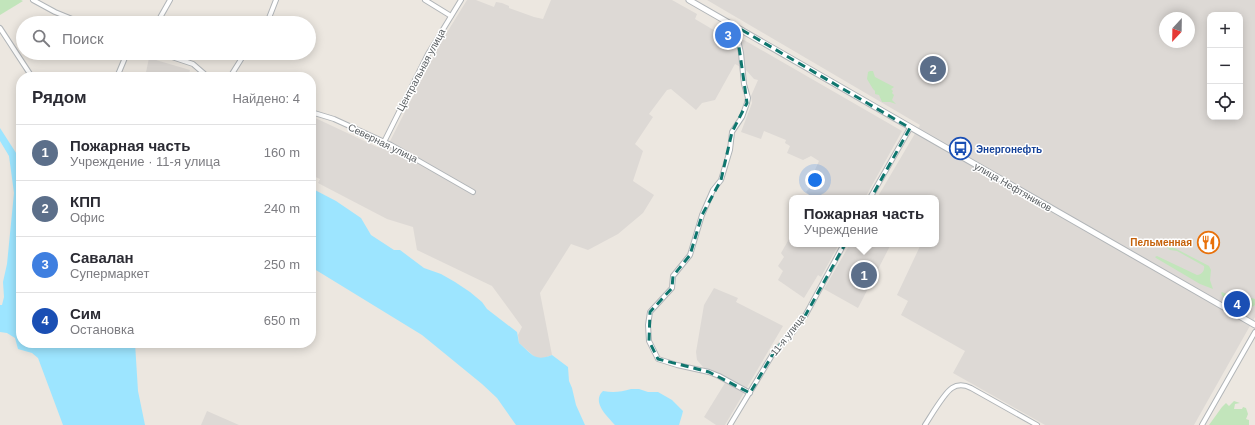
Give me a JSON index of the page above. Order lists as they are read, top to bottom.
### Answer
{
  "streets": {
    "street": [
      "Центральная улица",
      "Северная улица",
      "улица Нефтяников",
      "11-я улица"
    ]
  },
  "crossings": [
    ["Центральная улица", "Северная улица"]
  ],
  "places": {
    "bus stop": ["Энергонефть"],
    "restaurant": ["Пельменная"]
  },
  "north": "bottom",
  "page": {
    "map_buttons": ["+", "−"],
    "search": "Поиск",
    "pins": [
      "3",
      "2",
      "1",
      "4"
    ],
    "heading": ["Рядом", "Найдено: 4"],
    "list": [
      {
        "mark": "1",
        "name": "Пожарная часть",
        "note": "Учреждение · 11-я улица",
        "value": "160 m"
      },
      {
        "mark": "2",
        "name": "КПП",
        "note": "Офис",
        "value": "240 m"
      },
      {
        "mark": "3",
        "name": "Савалан",
        "note": "Супермаркет",
        "value": "250 m"
      },
      {
        "mark": "4",
        "name": "Сим",
        "note": "Остановка",
        "value": "650 m"
      }
    ],
    "popup": ["Пожарная часть", "Учреждение"]
  }
}
